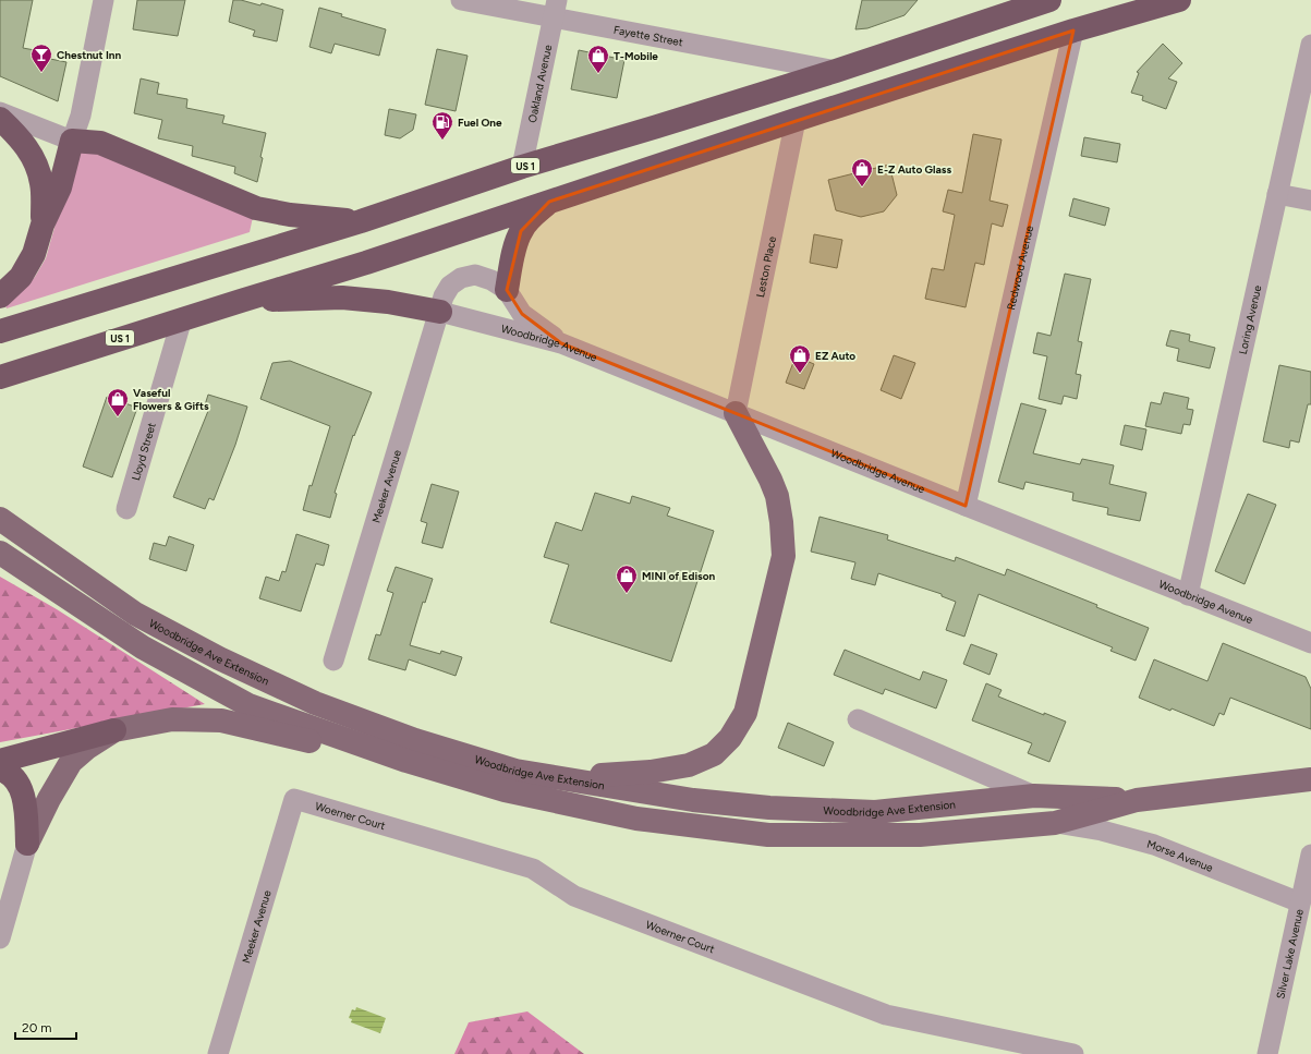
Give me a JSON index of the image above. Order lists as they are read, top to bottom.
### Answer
{
  "streets": {
    "highway": ["US 1"],
    "main road": ["Woodbridge Ave Extension"],
    "street": [
      "Fayette Street",
      "Oakland Avenue",
      "Leston Place",
      "Redwood Avenue",
      "Loring Avenue",
      "Woodbridge Avenue",
      "Lloyd Street",
      "Meeker Avenue",
      "Woerner Court",
      "Morse Avenue",
      "Silver Lake Avenue"
    ]
  },
  "crossings": [
    ["Fayette Street", "Oakland Avenue"],
    ["Fayette Street", "US 1"],
    ["Oakland Avenue", "US 1"],
    ["US 1", "Leston Place"],
    ["US 1", "Redwood Avenue"],
    ["US 1", "Lloyd Street"],
    ["Leston Place", "Woodbridge Avenue"],
    ["Redwood Avenue", "Woodbridge Avenue"],
    ["Loring Avenue", "Woodbridge Avenue"],
    ["Woodbridge Avenue", "Meeker Avenue"],
    ["Meeker Avenue", "Woerner Court"],
    ["Woodbridge Ave Extension", "Morse Avenue"],
    ["Morse Avenue", "Silver Lake Avenue"]
  ],
  "places": {
    "bar": ["Chestnut Inn"],
    "shop": [
      "T-Mobile",
      "E-Z Auto Glass",
      "EZ Auto",
      "Vaseful Flowers & Gifts",
      "MINI of Edison"
    ],
    "fuel station": ["Fuel One"]
  },
  "scale_bar": "20 m"
}
